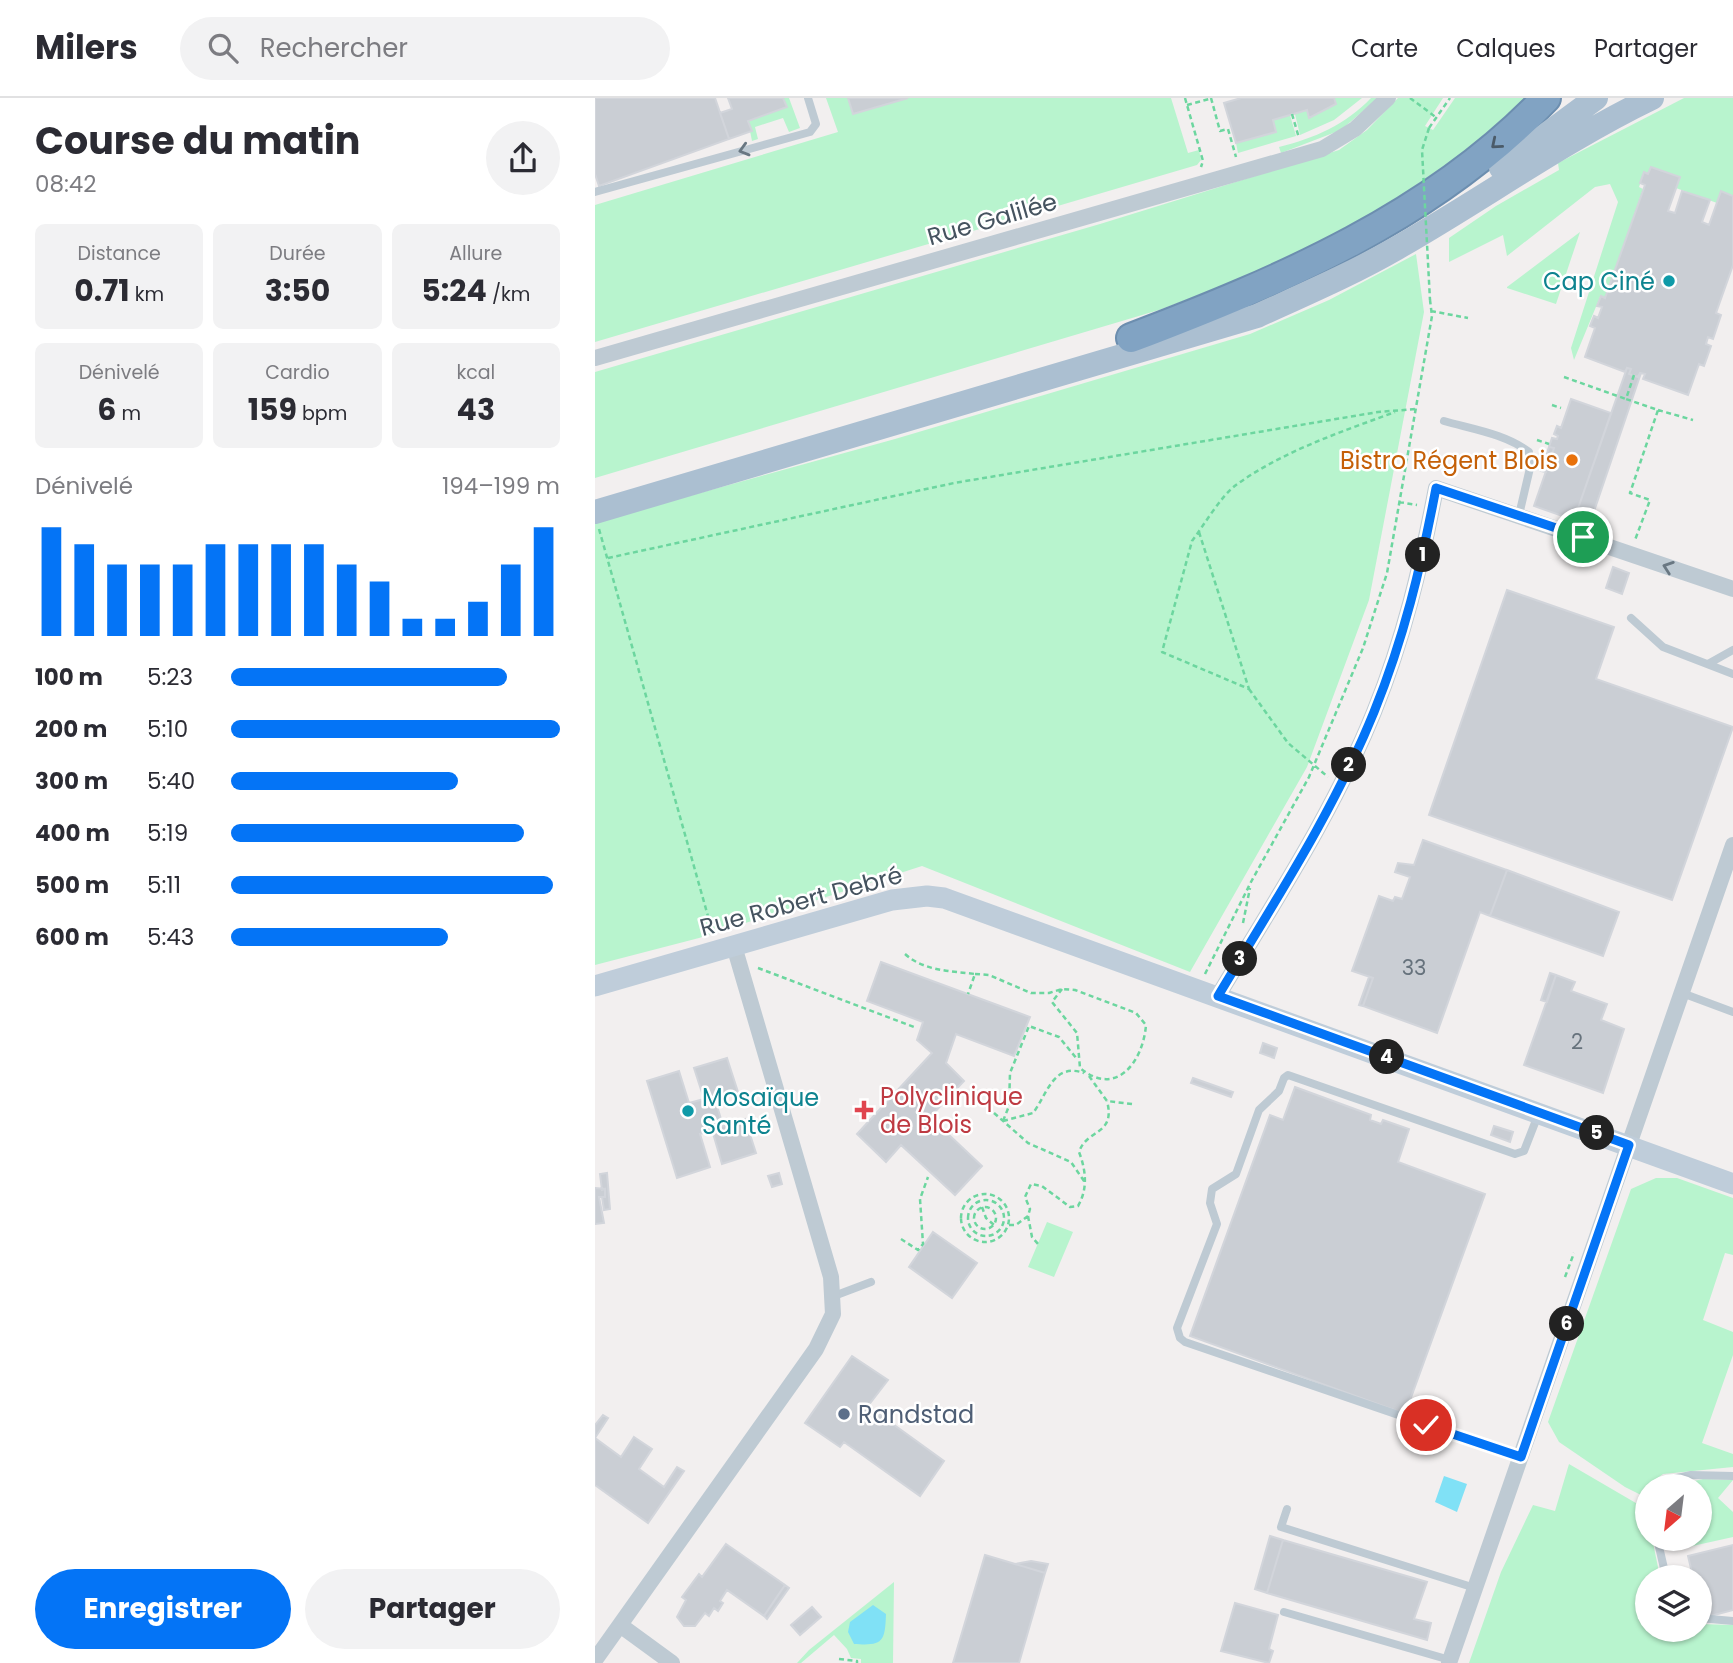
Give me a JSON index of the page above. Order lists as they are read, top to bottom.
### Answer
{
  "streets": {
    "street": ["Rue Galilée", "Rue Robert Debré"]
  },
  "places": {
    "other": [
      "Cap Ciné",
      "Bistro Régent Blois",
      "Mosaïque Santé",
      "Randstad"
    ],
    "health": ["Polyclinique de Blois"]
  },
  "house_numbers": ["33", "2"],
  "north": "bottom left",
  "page": {
    "header": "Milers",
    "search": "Rechercher",
    "nav": ["Carte", "Calques", "Partager"],
    "heading": ["Course du matin", "08:42"],
    "stats": [
      ["Distance", "0.71 km"],
      ["Durée", "3:50"],
      ["Allure", "5:24 /km"],
      ["Dénivelé", "6 m"],
      ["Cardio", "159 bpm"],
      ["kcal", "43"]
    ],
    "chart": ["Dénivelé", "194–199 m"],
    "pins": [
      "1",
      "2",
      "3",
      "4",
      "5",
      "6"
    ],
    "list": [
      {
        "name": "100 m",
        "note": "5:23"
      },
      {
        "name": "200 m",
        "note": "5:10"
      },
      {
        "name": "300 m",
        "note": "5:40"
      },
      {
        "name": "400 m",
        "note": "5:19"
      },
      {
        "name": "500 m",
        "note": "5:11"
      },
      {
        "name": "600 m",
        "note": "5:43"
      }
    ],
    "buttons": ["Enregistrer", "Partager"]
  }
}
